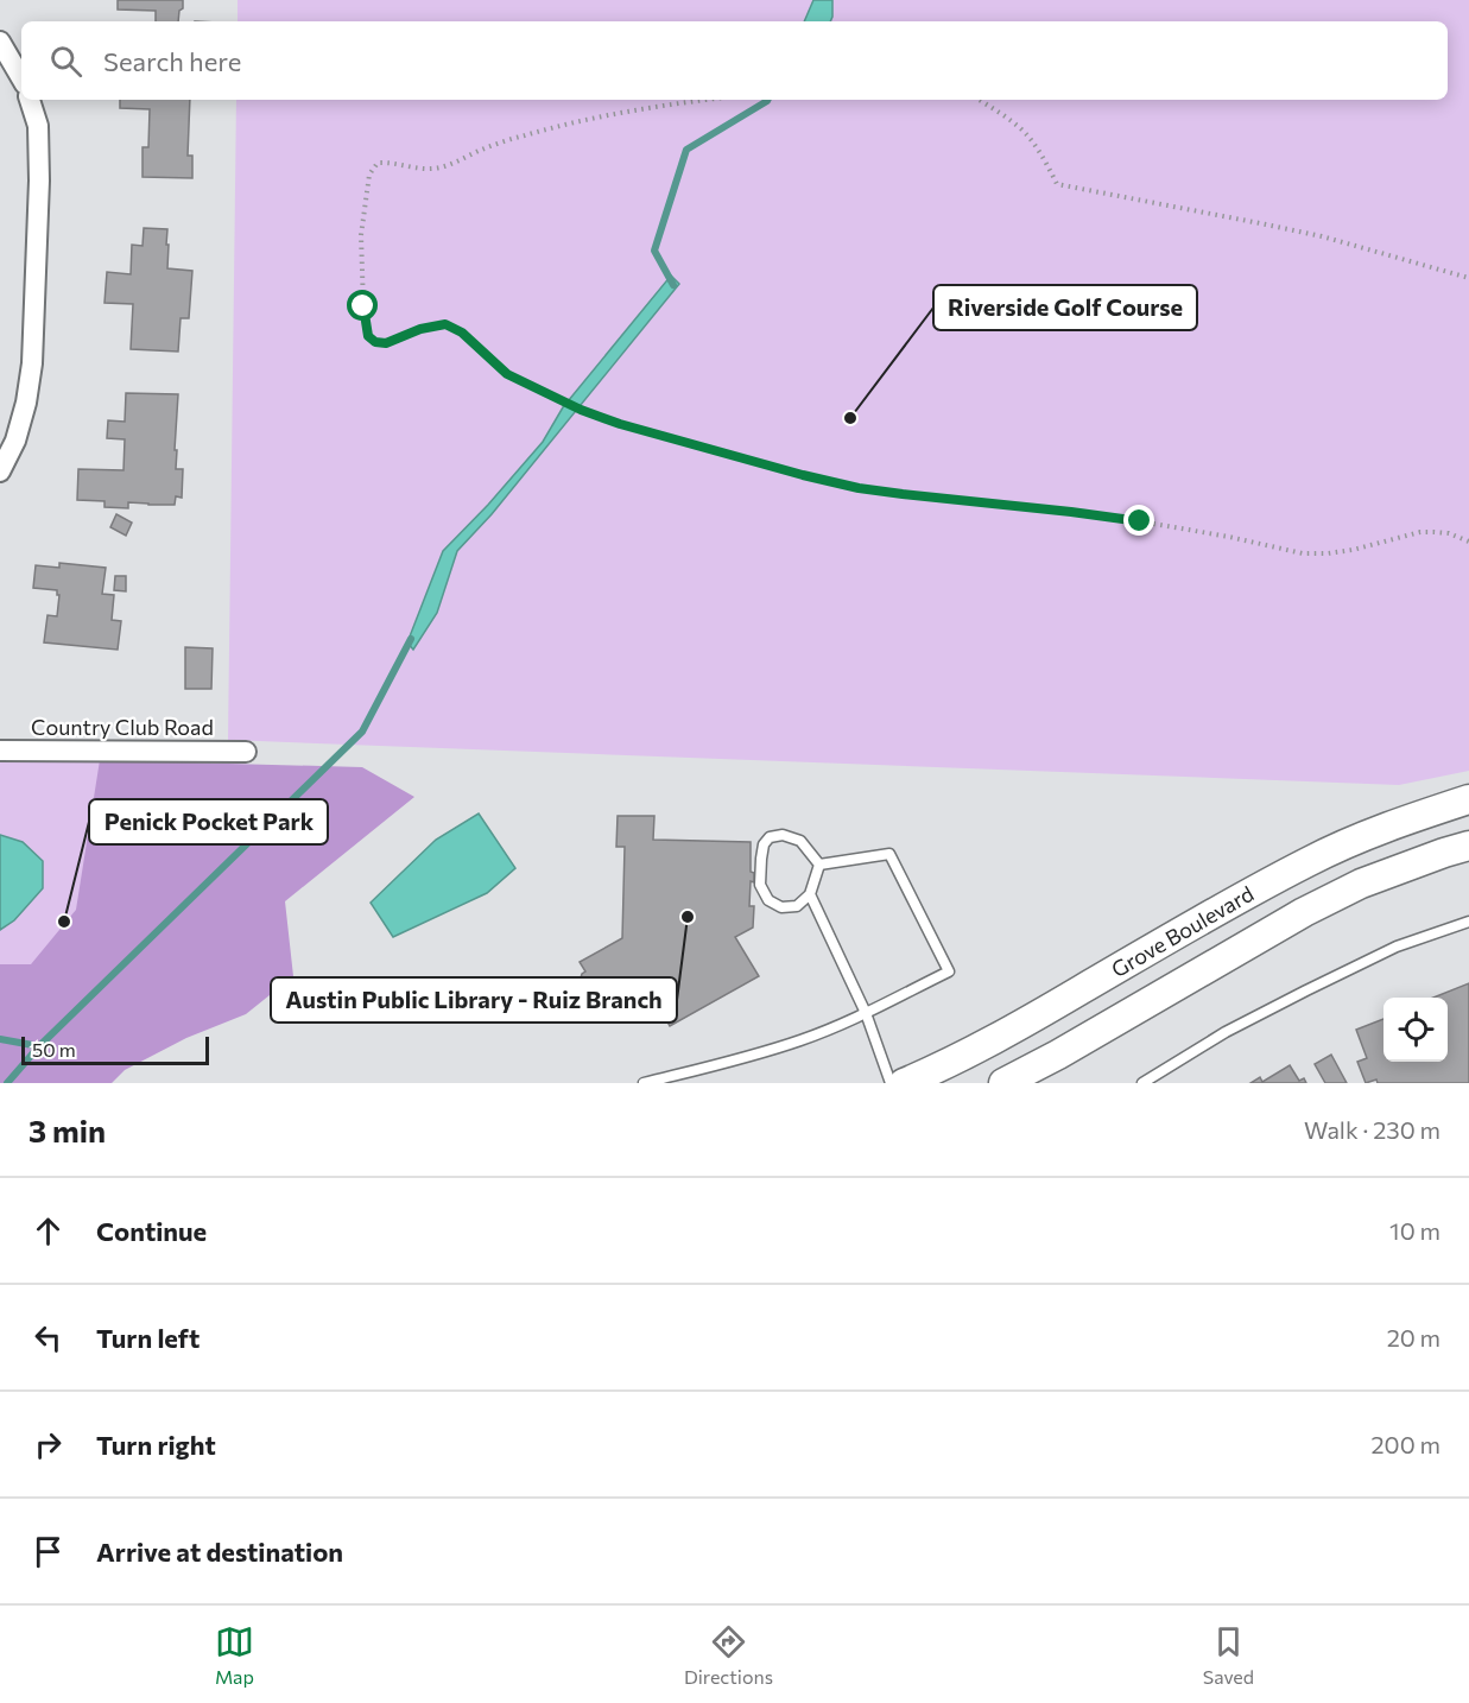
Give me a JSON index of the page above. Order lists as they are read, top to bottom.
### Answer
{
  "streets": {
    "street": ["Country Club Road", "Grove Boulevard"]
  },
  "places": ["Riverside Golf Course", "Austin Public Library - Ruiz Branch", "Penick Pocket Park"],
  "scale_bar": "50 m",
  "page": {
    "search": "Search here",
    "scale": "50 m",
    "heading": ["3 min", "Walk · 230 m"],
    "list": [
      ["Continue", "10 m"],
      ["Turn left", "20 m"],
      ["Turn right", "200 m"],
      "Arrive at destination"
    ],
    "nav": ["Map", "Directions", "Saved"]
  }
}
